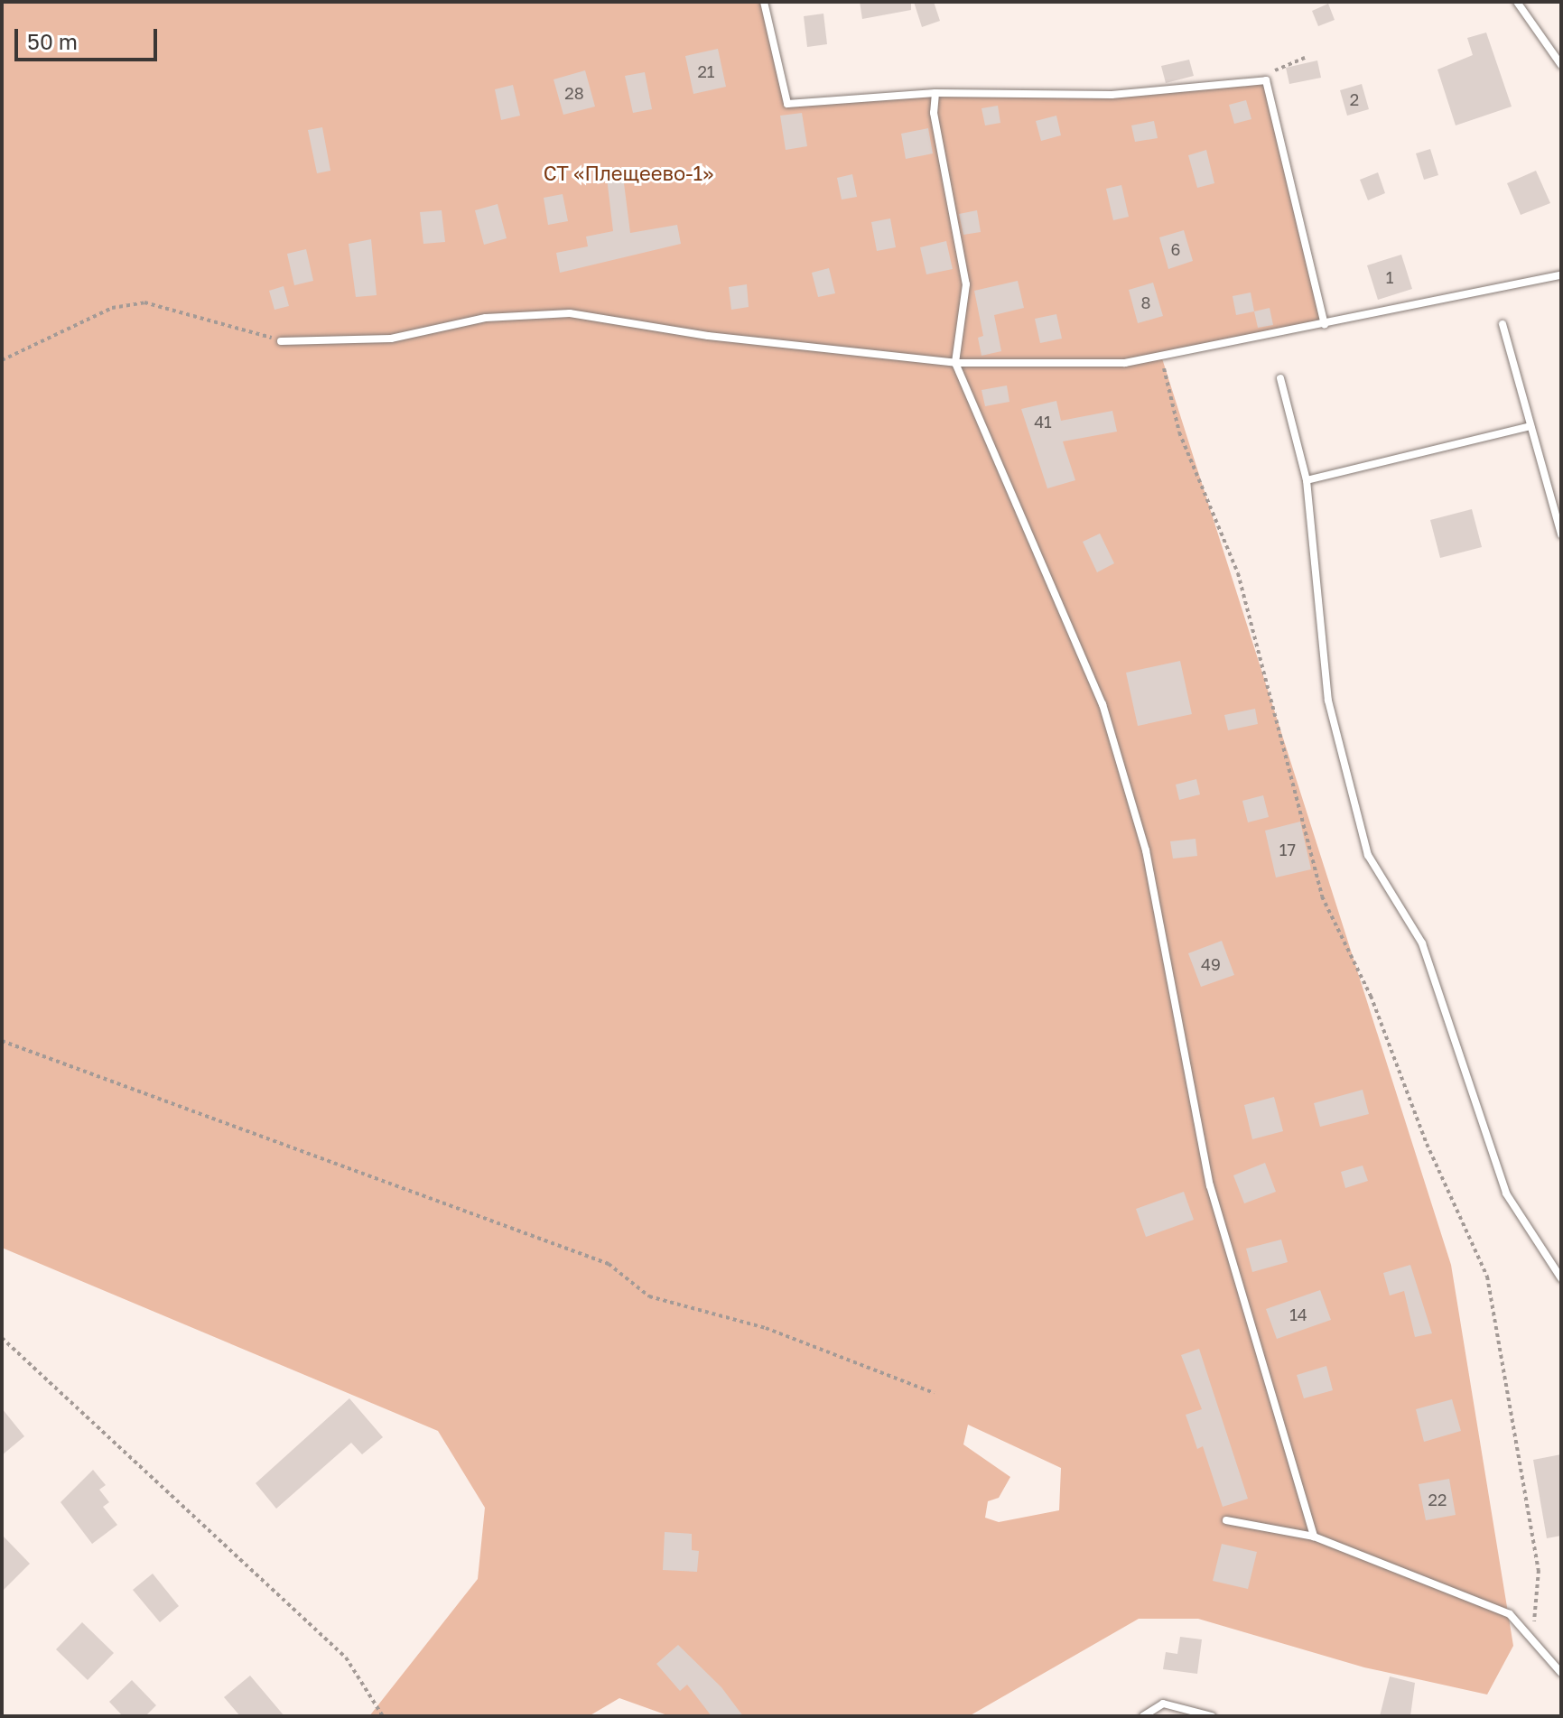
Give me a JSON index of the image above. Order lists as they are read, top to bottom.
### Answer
{
  "parks": ["СТ «Плещеево-1»"],
  "house_numbers": [
    "21",
    "28",
    "2",
    "6",
    "1",
    "8",
    "41",
    "17",
    "49",
    "14",
    "22"
  ],
  "scale_bar": "50 m"
}
